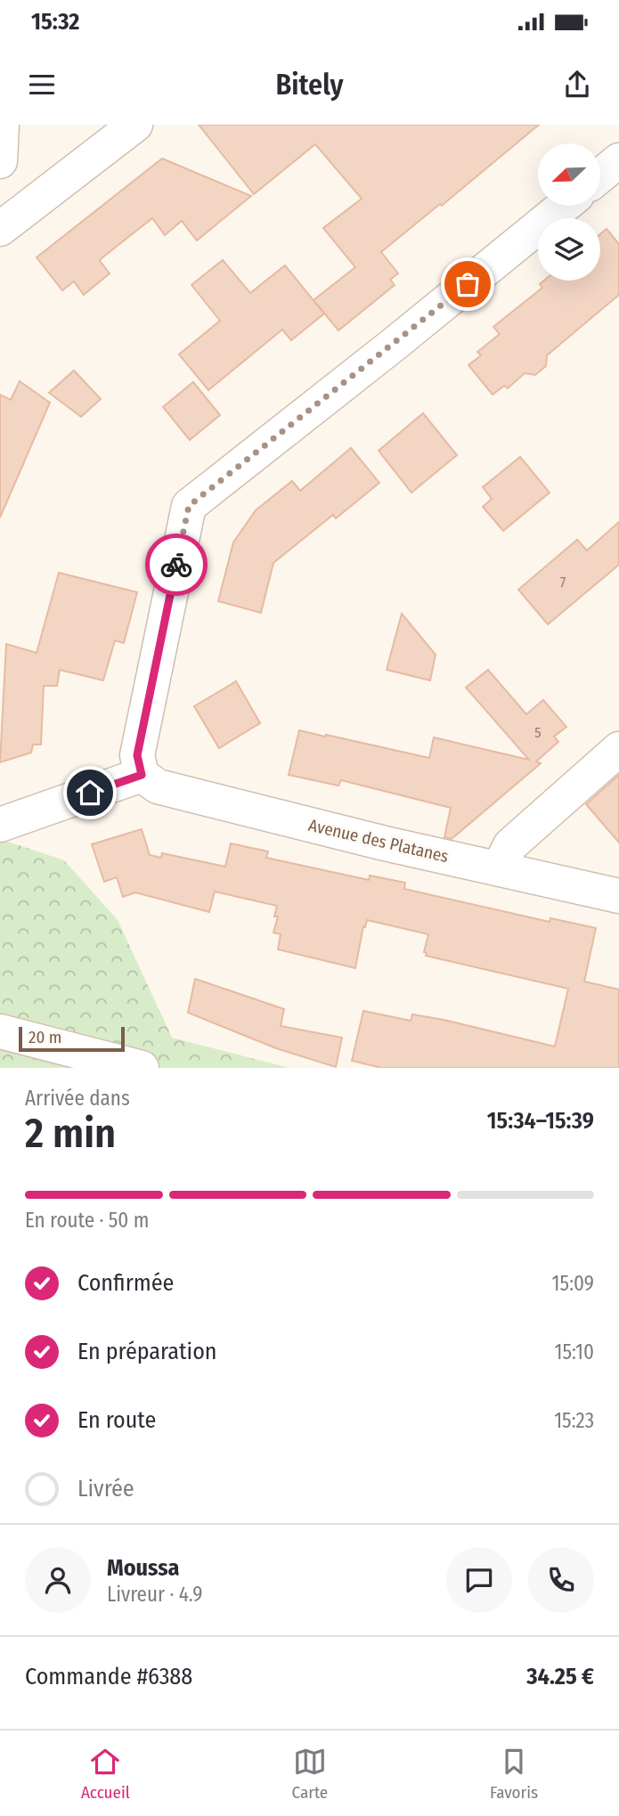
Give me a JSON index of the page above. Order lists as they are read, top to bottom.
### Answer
{
  "streets": {
    "street": ["Avenue des Platanes"]
  },
  "house_numbers": ["7", "5"],
  "scale_bar": "20 m",
  "north": "bottom left",
  "page": {
    "status": "15:32",
    "header": "Bitely",
    "scale": "20 m",
    "heading": ["2 min", "Arrivée dans", "15:34–15:39"],
    "panel": [
      "Moussa",
      "Livreur · 4.9",
      "Commande #6388",
      "34.25 €"
    ],
    "bar": "En route · 50 m",
    "list": [
      ["Confirmée", "15:09"],
      ["En préparation", "15:10"],
      ["En route", "15:23"],
      "Livrée"
    ],
    "tabs": ["Accueil", "Carte", "Favoris"]
  }
}
